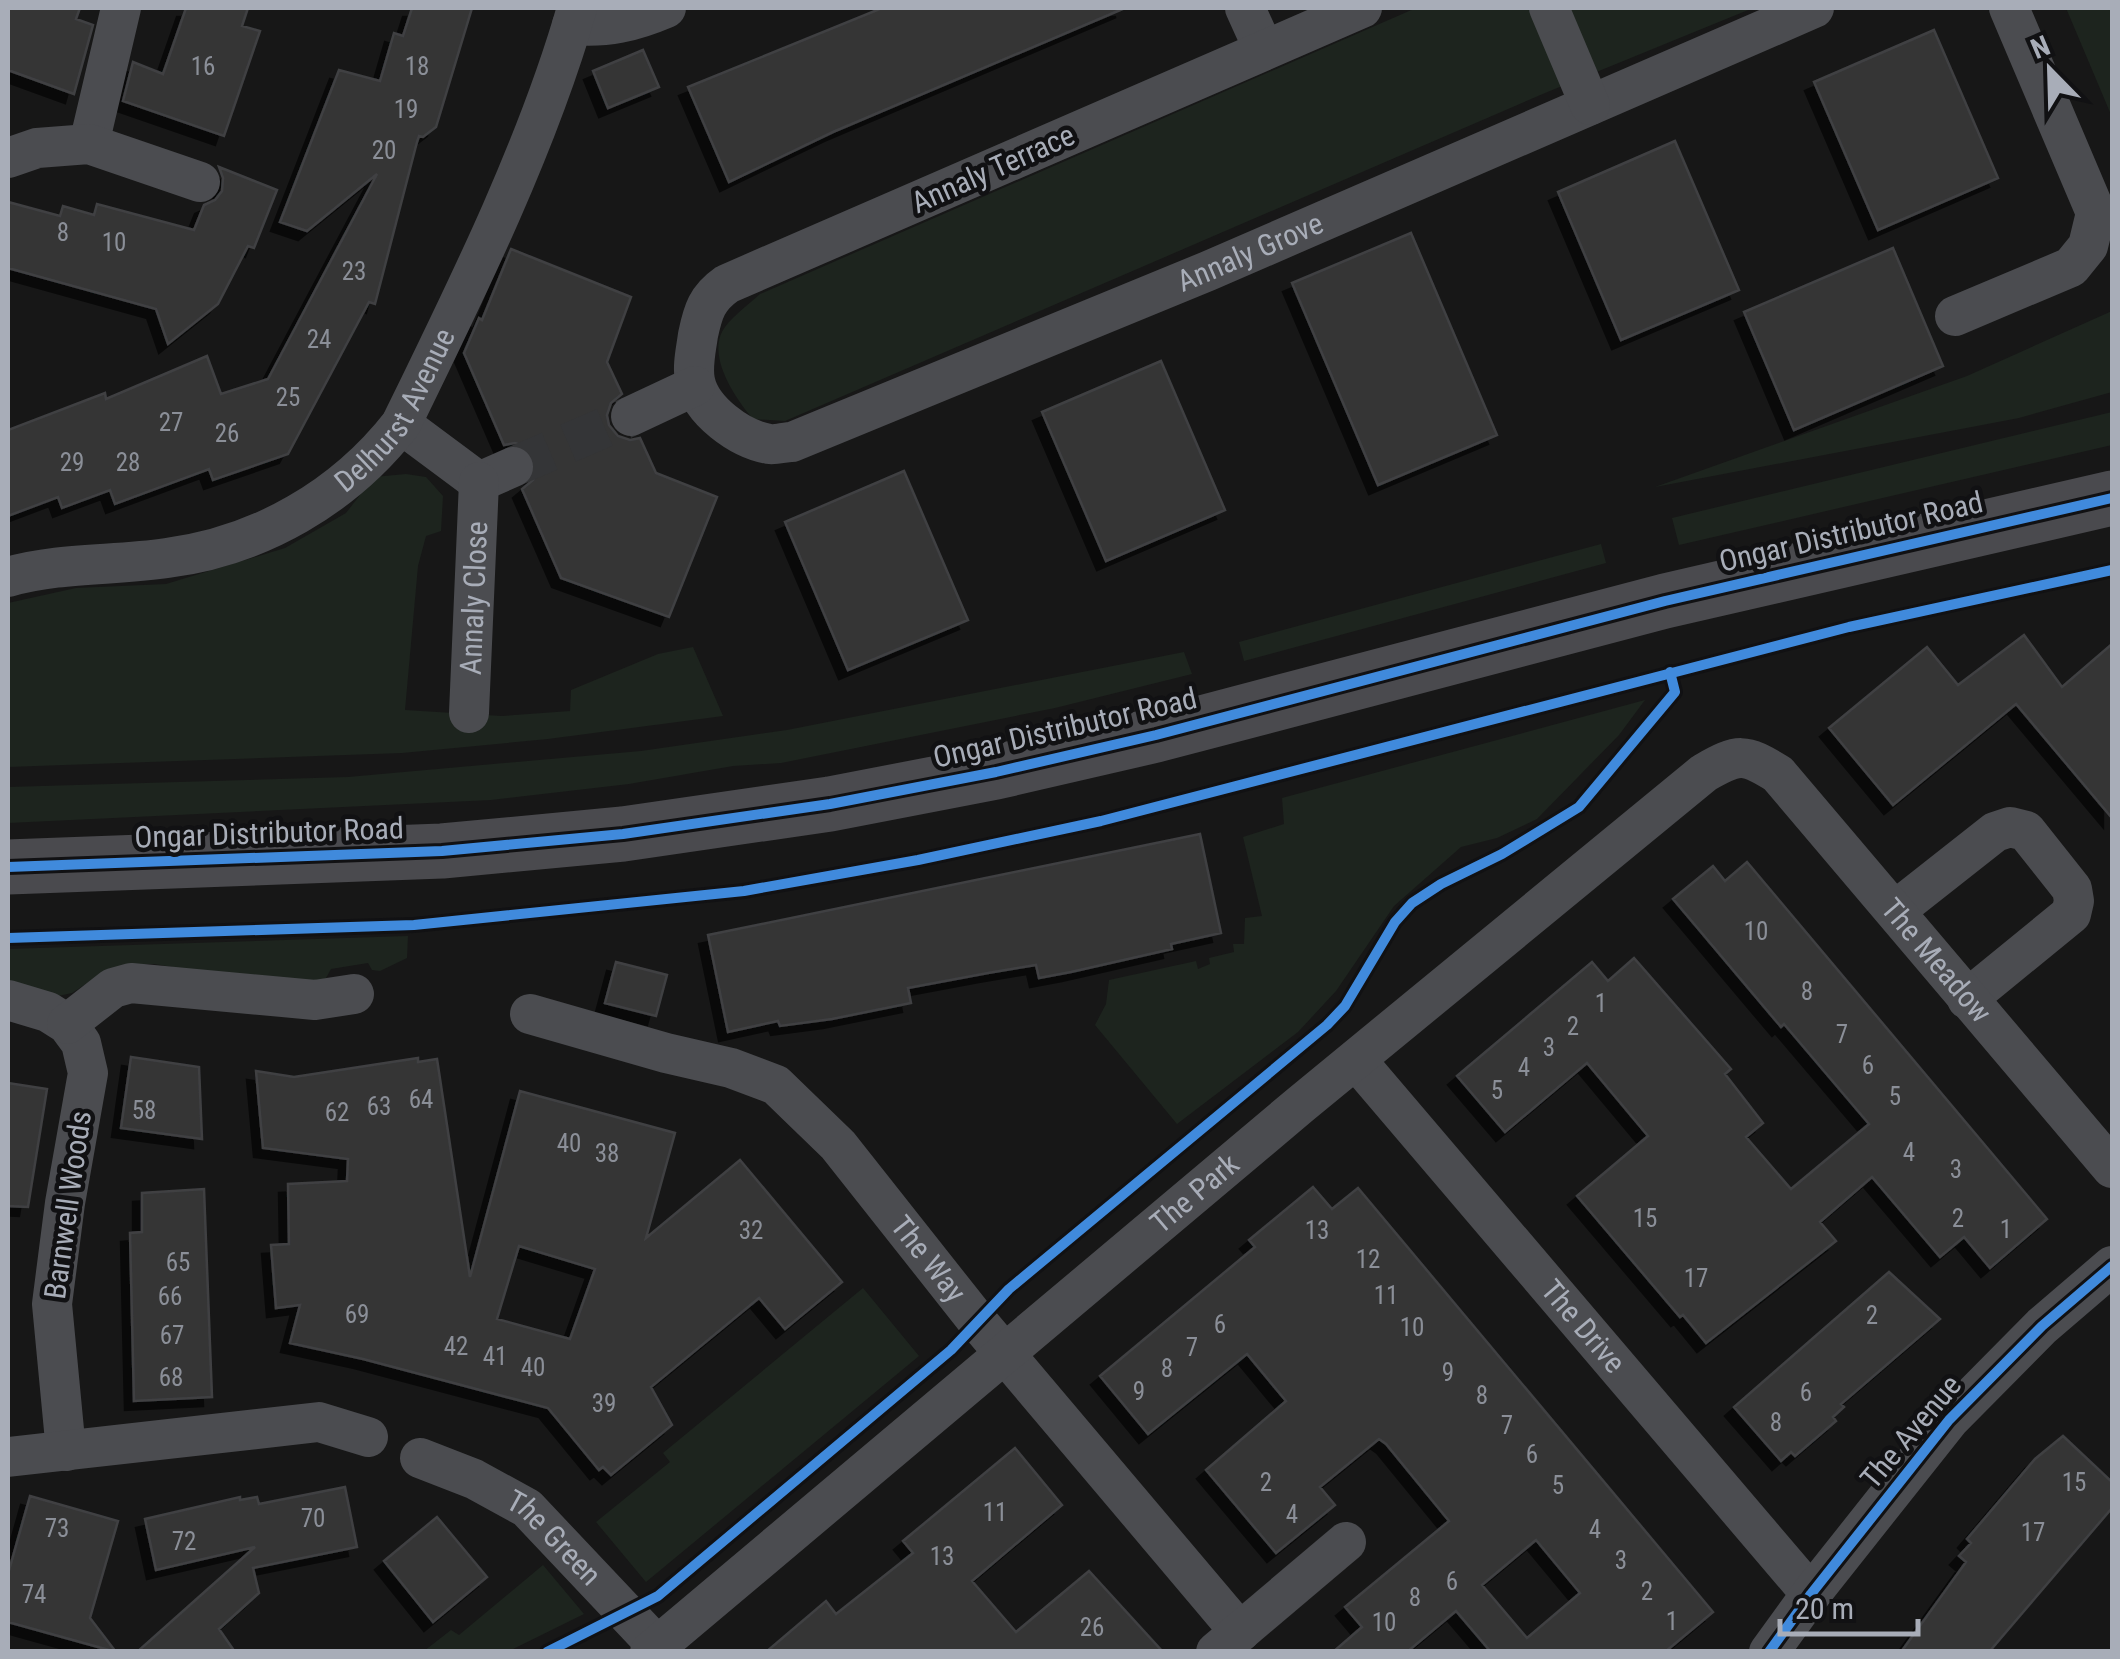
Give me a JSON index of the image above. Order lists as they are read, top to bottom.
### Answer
{
  "streets": {
    "street": [
      "Annaly Terrace",
      "Annaly Grove",
      "Delhurst Avenue",
      "Ongar Distributor Road",
      "Annaly Close",
      "The Meadow",
      "The Park",
      "Barnwell Woods",
      "The Way",
      "The Drive",
      "The Avenue",
      "The Green"
    ]
  },
  "crossings": [
    ["Annaly Terrace", "Annaly Grove"],
    ["Delhurst Avenue", "Annaly Close"],
    ["The Meadow", "The Park"],
    ["The Park", "The Way"],
    ["The Park", "The Drive"],
    ["The Park", "The Green"],
    ["The Drive", "The Avenue"]
  ],
  "house_numbers": [
    "16",
    "18",
    "19",
    "20",
    "8",
    "10",
    "23",
    "24",
    "25",
    "27",
    "26",
    "29",
    "28",
    "10",
    "8",
    "1",
    "2",
    "7",
    "3",
    "6",
    "4",
    "5",
    "5",
    "64",
    "63",
    "58",
    "62",
    "40",
    "4",
    "38",
    "3",
    "15",
    "2",
    "1",
    "32",
    "13",
    "12",
    "65",
    "17",
    "11",
    "66",
    "69",
    "2",
    "6",
    "10",
    "67",
    "42",
    "7",
    "41",
    "40",
    "8",
    "9",
    "68",
    "9",
    "6",
    "8",
    "39",
    "8",
    "7",
    "6",
    "2",
    "15",
    "5",
    "11",
    "4",
    "70",
    "73",
    "4",
    "17",
    "72",
    "13",
    "3",
    "6",
    "2",
    "74",
    "8",
    "1",
    "10",
    "26"
  ],
  "scale_bar": "20 m",
  "north": "top left"
}
